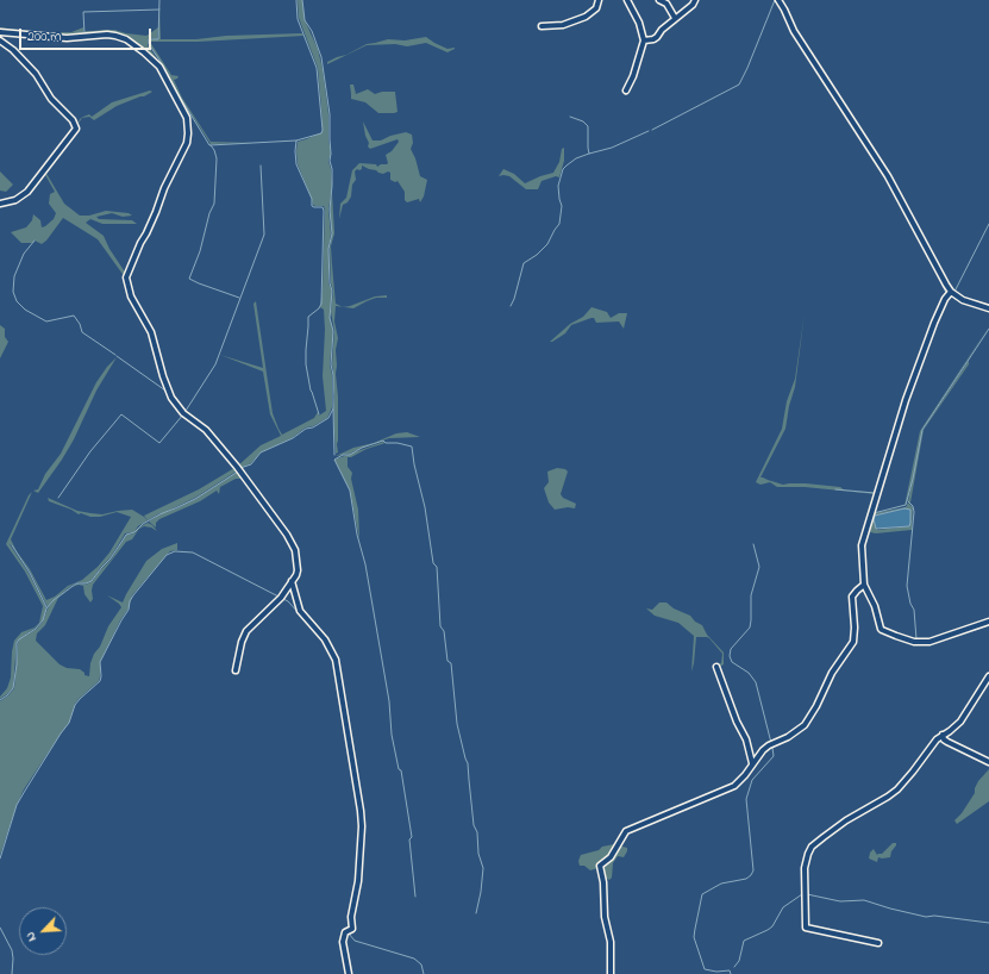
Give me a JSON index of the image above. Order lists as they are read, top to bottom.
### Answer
{
  "scale_bar": "200 m",
  "north": "bottom left"
}
